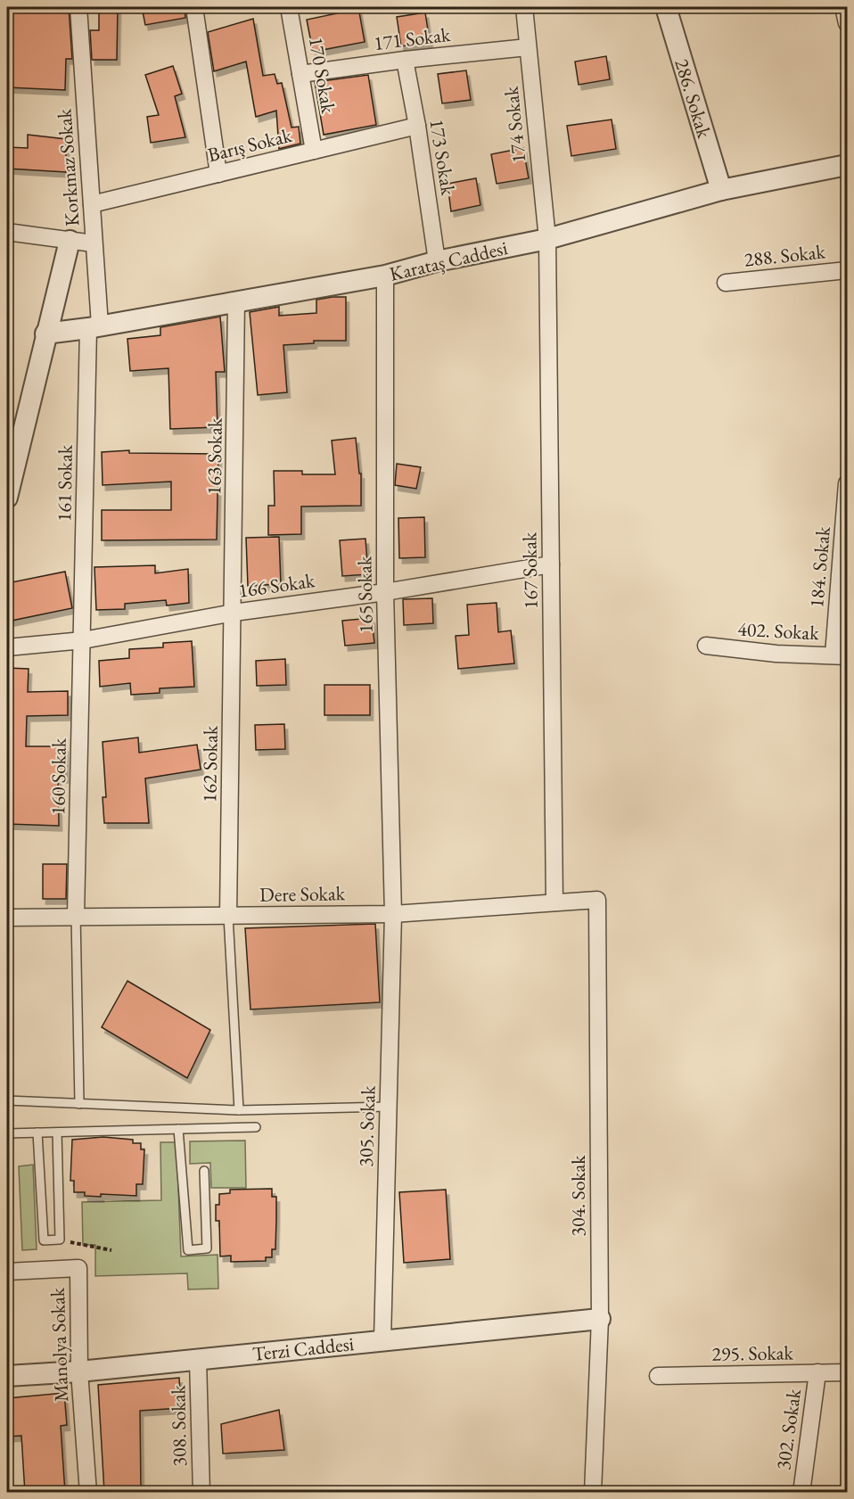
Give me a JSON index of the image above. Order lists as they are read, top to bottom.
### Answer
{
  "streets": {
    "street": [
      "171 Sokak",
      "170 Sokak",
      "286. Sokak",
      "174 Sokak",
      "Barış Sokak",
      "173 Sokak",
      "Korkmaz Sokak",
      "288. Sokak",
      "Karataş Caddesi",
      "163 Sokak",
      "161 Sokak",
      "184. Sokak",
      "167 Sokak",
      "166 Sokak",
      "165 Sokak",
      "402. Sokak",
      "162 Sokak",
      "160 Sokak",
      "Dere Sokak",
      "305. Sokak",
      "304. Sokak",
      "Manolya Sokak",
      "Terzi Caddesi",
      "295. Sokak",
      "308. Sokak",
      "302. Sokak"
    ]
  },
  "crossings": [
    ["171 Sokak", "170 Sokak"],
    ["171 Sokak", "174 Sokak"],
    ["171 Sokak", "173 Sokak"],
    ["170 Sokak", "Barış Sokak"],
    ["286. Sokak", "Karataş Caddesi"],
    ["174 Sokak", "Karataş Caddesi"],
    ["174 Sokak", "167 Sokak"],
    ["Barış Sokak", "173 Sokak"],
    ["Barış Sokak", "Korkmaz Sokak"],
    ["173 Sokak", "Karataş Caddesi"],
    ["Korkmaz Sokak", "Karataş Caddesi"],
    ["Korkmaz Sokak", "161 Sokak"],
    ["Karataş Caddesi", "163 Sokak"],
    ["Karataş Caddesi", "161 Sokak"],
    ["Karataş Caddesi", "167 Sokak"],
    ["Karataş Caddesi", "165 Sokak"],
    ["163 Sokak", "166 Sokak"],
    ["163 Sokak", "162 Sokak"],
    ["161 Sokak", "166 Sokak"],
    ["161 Sokak", "160 Sokak"],
    ["184. Sokak", "402. Sokak"],
    ["167 Sokak", "166 Sokak"],
    ["167 Sokak", "Dere Sokak"],
    ["166 Sokak", "165 Sokak"],
    ["166 Sokak", "162 Sokak"],
    ["166 Sokak", "160 Sokak"],
    ["165 Sokak", "Dere Sokak"],
    ["165 Sokak", "305. Sokak"],
    ["162 Sokak", "Dere Sokak"],
    ["160 Sokak", "Dere Sokak"],
    ["Dere Sokak", "305. Sokak"],
    ["Dere Sokak", "304. Sokak"],
    ["305. Sokak", "Terzi Caddesi"],
    ["304. Sokak", "Terzi Caddesi"],
    ["Manolya Sokak", "Terzi Caddesi"],
    ["Terzi Caddesi", "308. Sokak"],
    ["295. Sokak", "302. Sokak"]
  ]
}
